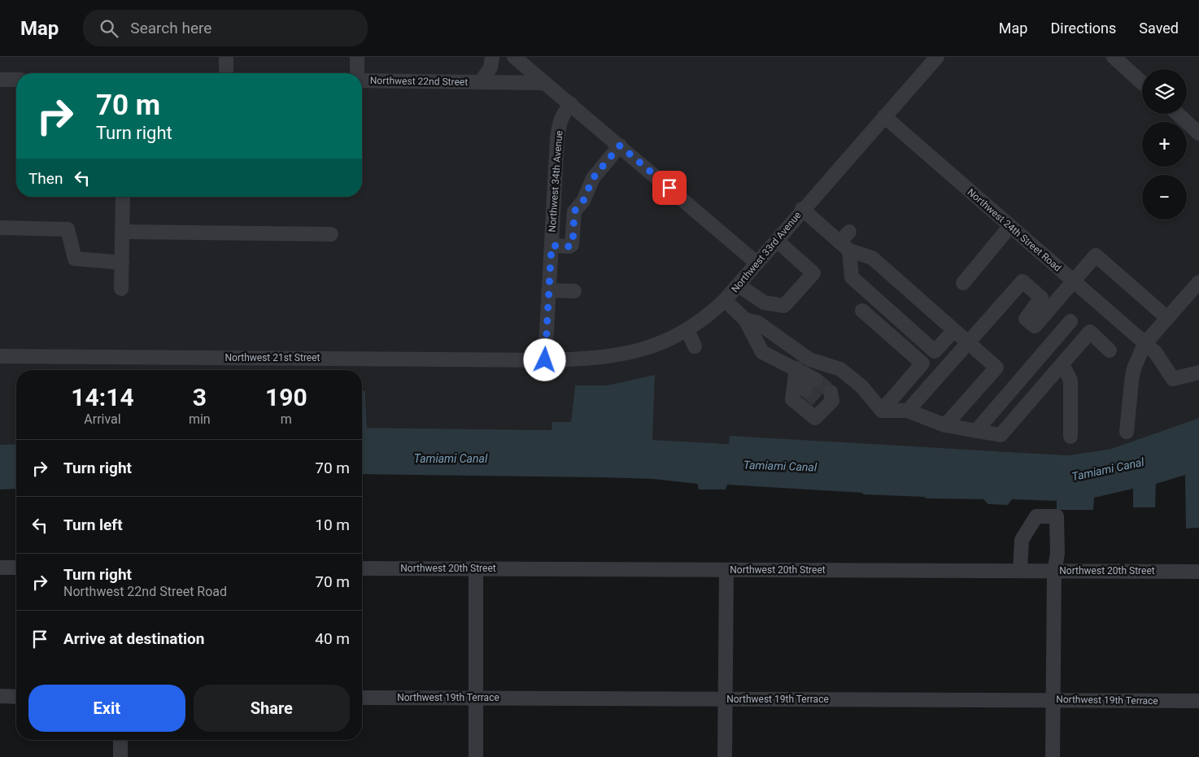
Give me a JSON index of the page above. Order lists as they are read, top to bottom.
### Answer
{
  "streets": {
    "street": [
      "Northwest 22nd Street",
      "Northwest 34th Avenue",
      "Northwest 24th Street Road",
      "Northwest 33rd Avenue",
      "Northwest 21st Street",
      "Northwest 20th Street",
      "Northwest 19th Terrace"
    ]
  },
  "crossings": [
    ["Northwest 34th Avenue", "Northwest 33rd Avenue"],
    ["Northwest 34th Avenue", "Northwest 21st Street"],
    ["Northwest 24th Street Road", "Northwest 33rd Avenue"],
    ["Northwest 33rd Avenue", "Northwest 21st Street"]
  ],
  "water": ["Tamiami Canal"],
  "page": {
    "header": "Map",
    "search": "Search here",
    "nav": ["Map", "Directions", "Saved"],
    "map_buttons": ["+", "−"],
    "turn": ["70 m", "Turn right"],
    "then": "Then",
    "eta": [
      "14:14",
      "Arrival",
      "3",
      "min",
      "190",
      "m"
    ],
    "list": [
      {
        "name": "Turn right",
        "value": "70 m"
      },
      {
        "name": "Turn left",
        "value": "10 m"
      },
      {
        "name": "Turn right",
        "note": "Northwest 22nd Street Road",
        "value": "70 m"
      },
      {
        "name": "Arrive at destination",
        "value": "40 m"
      }
    ],
    "buttons": ["Exit", "Share"]
  }
}
